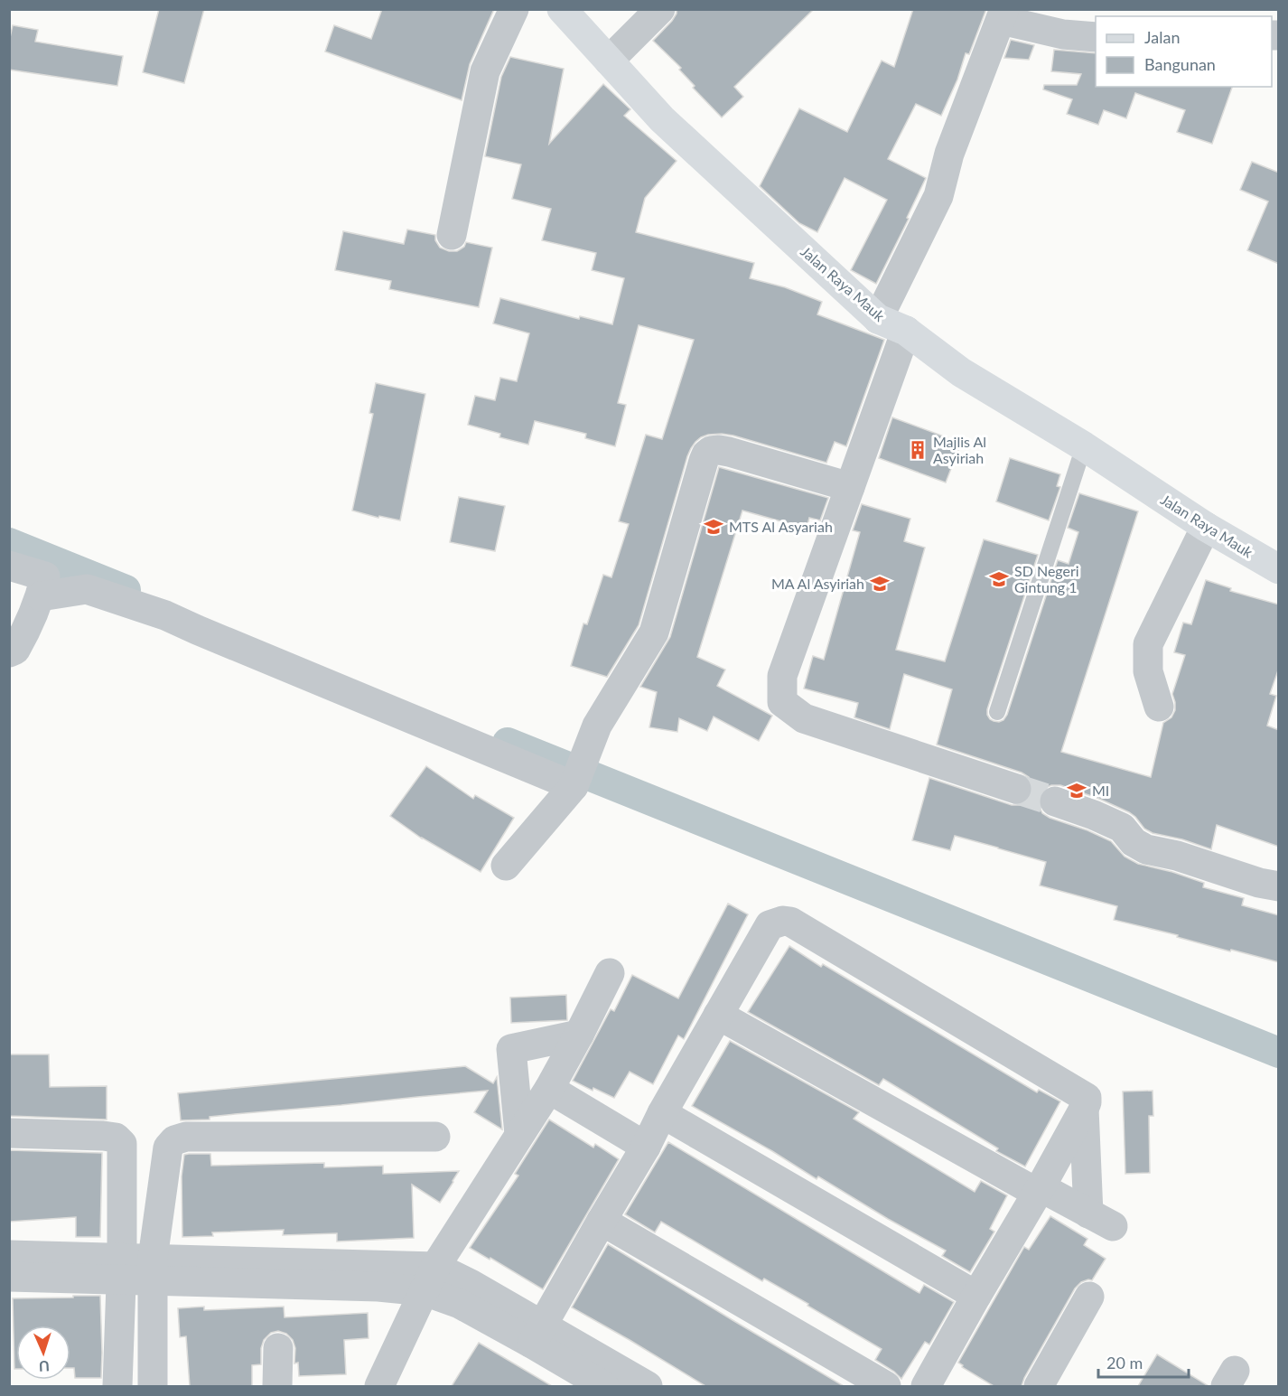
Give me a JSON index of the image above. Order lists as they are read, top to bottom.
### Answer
{
  "streets": {
    "main road": ["Jalan Raya Mauk"]
  },
  "places": {
    "building": ["Majlis Al Asyiriah"],
    "school or university": [
      "MTS Al Asyariah",
      "SD Negeri Gintung 1",
      "MA Al Asyiriah",
      "MI"
    ]
  },
  "legend": ["Jalan", "Bangunan"],
  "scale_bar": "20 m",
  "north": "bottom"
}
